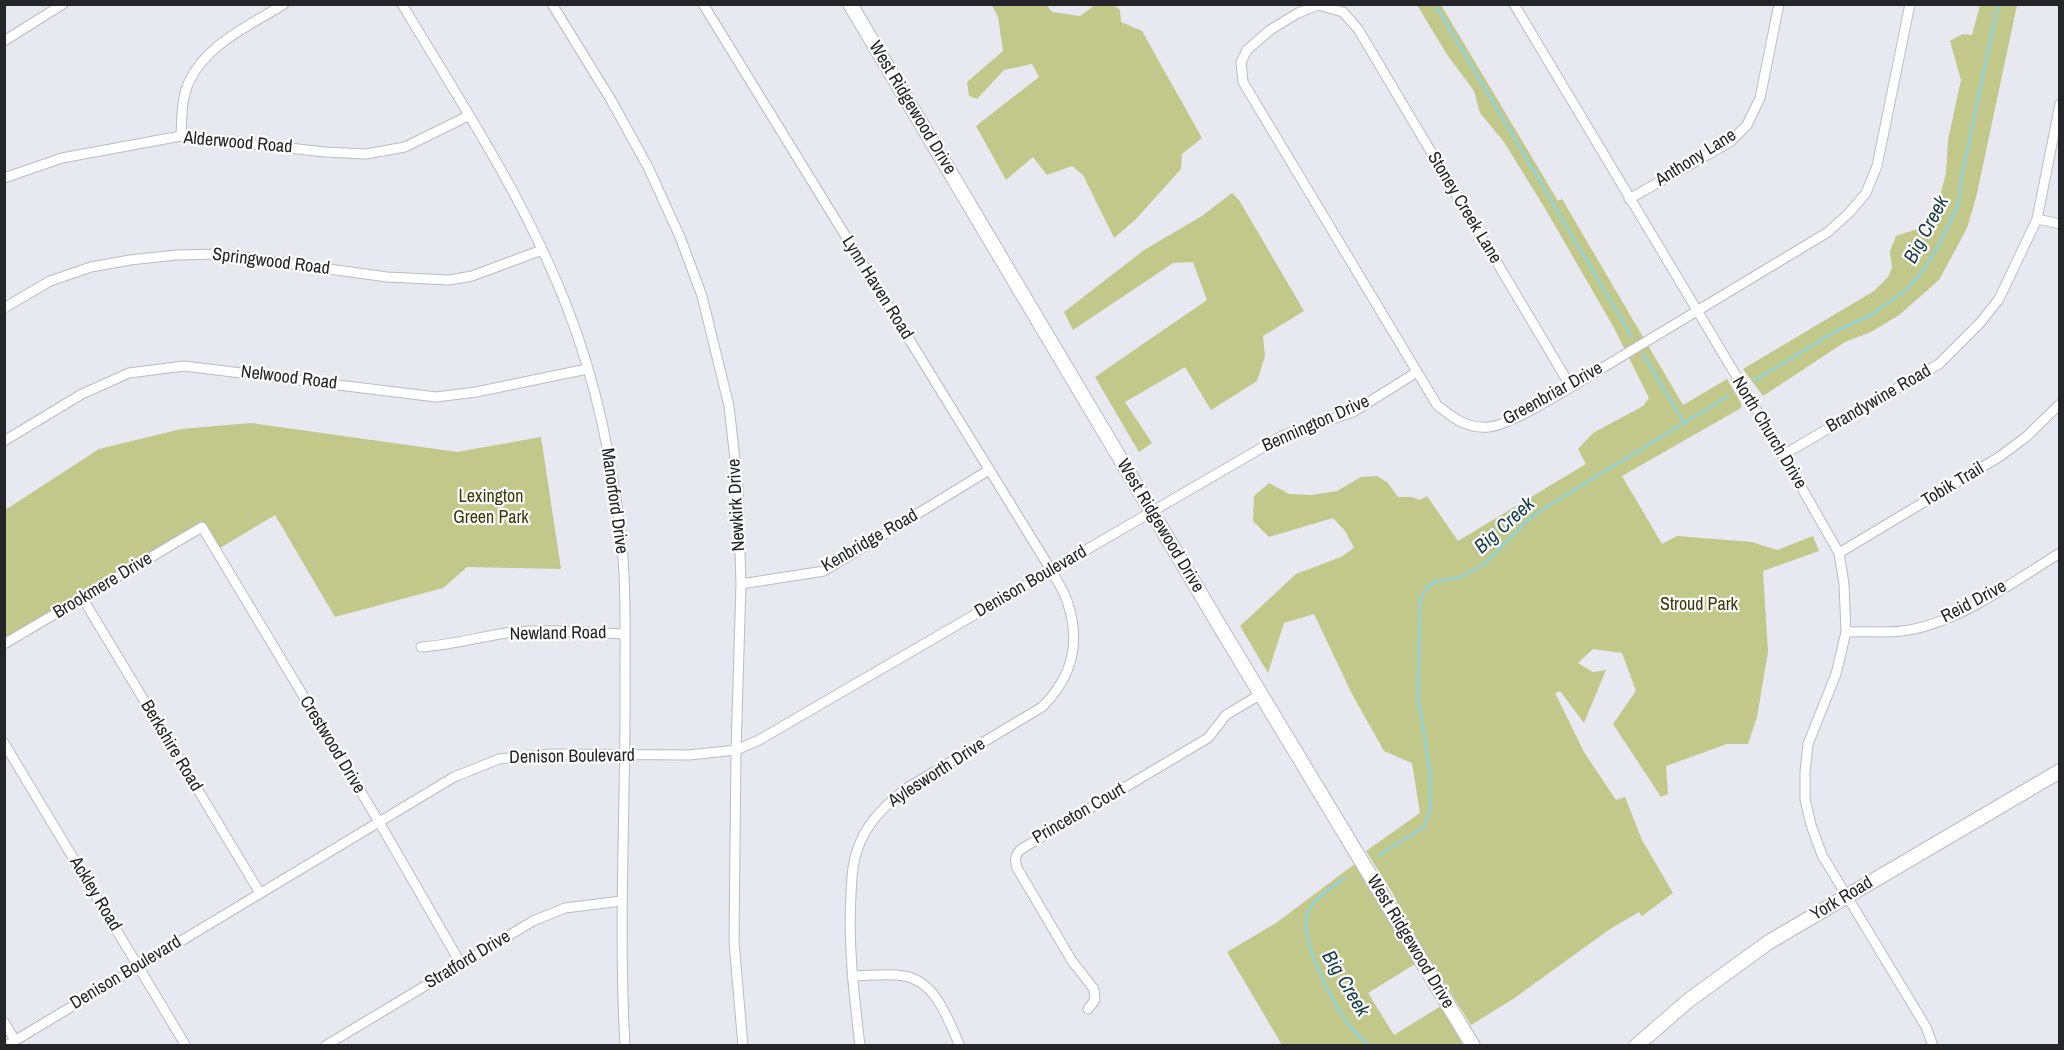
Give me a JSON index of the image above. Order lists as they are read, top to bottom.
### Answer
{
  "streets": {
    "main road": ["West Ridgewood Drive", "York Road"],
    "street": [
      "Alderwood Road",
      "Anthony Lane",
      "Stoney Creek Lane",
      "Springwood Road",
      "Lynn Haven Road",
      "Nelwood Road",
      "Greenbriar Drive",
      "Brandywine Road",
      "Bennington Drive",
      "North Church Drive",
      "Tobik Trail",
      "Manorford Drive",
      "Newkirk Drive",
      "Kenbridge Road",
      "Denison Boulevard",
      "Brookmere Drive",
      "Reid Drive",
      "Newland Road",
      "Crestwood Drive",
      "Berkshire Road",
      "Aylesworth Drive",
      "Princeton Court",
      "Ackley Road",
      "Stratford Drive"
    ]
  },
  "crossings": [
    ["West Ridgewood Drive", "Bennington Drive"],
    ["West Ridgewood Drive", "Denison Boulevard"],
    ["West Ridgewood Drive", "Princeton Court"],
    ["Alderwood Road", "Manorford Drive"],
    ["Anthony Lane", "North Church Drive"],
    ["Stoney Creek Lane", "Greenbriar Drive"],
    ["Springwood Road", "Manorford Drive"],
    ["Lynn Haven Road", "Kenbridge Road"],
    ["Lynn Haven Road", "Denison Boulevard"],
    ["Lynn Haven Road", "Aylesworth Drive"],
    ["Nelwood Road", "Manorford Drive"],
    ["Greenbriar Drive", "Bennington Drive"],
    ["Greenbriar Drive", "North Church Drive"],
    ["Brandywine Road", "North Church Drive"],
    ["Bennington Drive", "Denison Boulevard"],
    ["North Church Drive", "Tobik Trail"],
    ["North Church Drive", "Reid Drive"],
    ["North Church Drive", "York Road"],
    ["Manorford Drive", "Denison Boulevard"],
    ["Manorford Drive", "Newland Road"],
    ["Manorford Drive", "Stratford Drive"],
    ["Newkirk Drive", "Kenbridge Road"],
    ["Newkirk Drive", "Denison Boulevard"],
    ["Denison Boulevard", "Crestwood Drive"],
    ["Denison Boulevard", "Berkshire Road"],
    ["Denison Boulevard", "Aylesworth Drive"],
    ["Denison Boulevard", "Ackley Road"],
    ["Brookmere Drive", "Crestwood Drive"],
    ["Brookmere Drive", "Berkshire Road"],
    ["Crestwood Drive", "Stratford Drive"]
  ],
  "water": ["Big Creek"],
  "parks": ["Lexington Green Park", "Stroud Park"]
}
